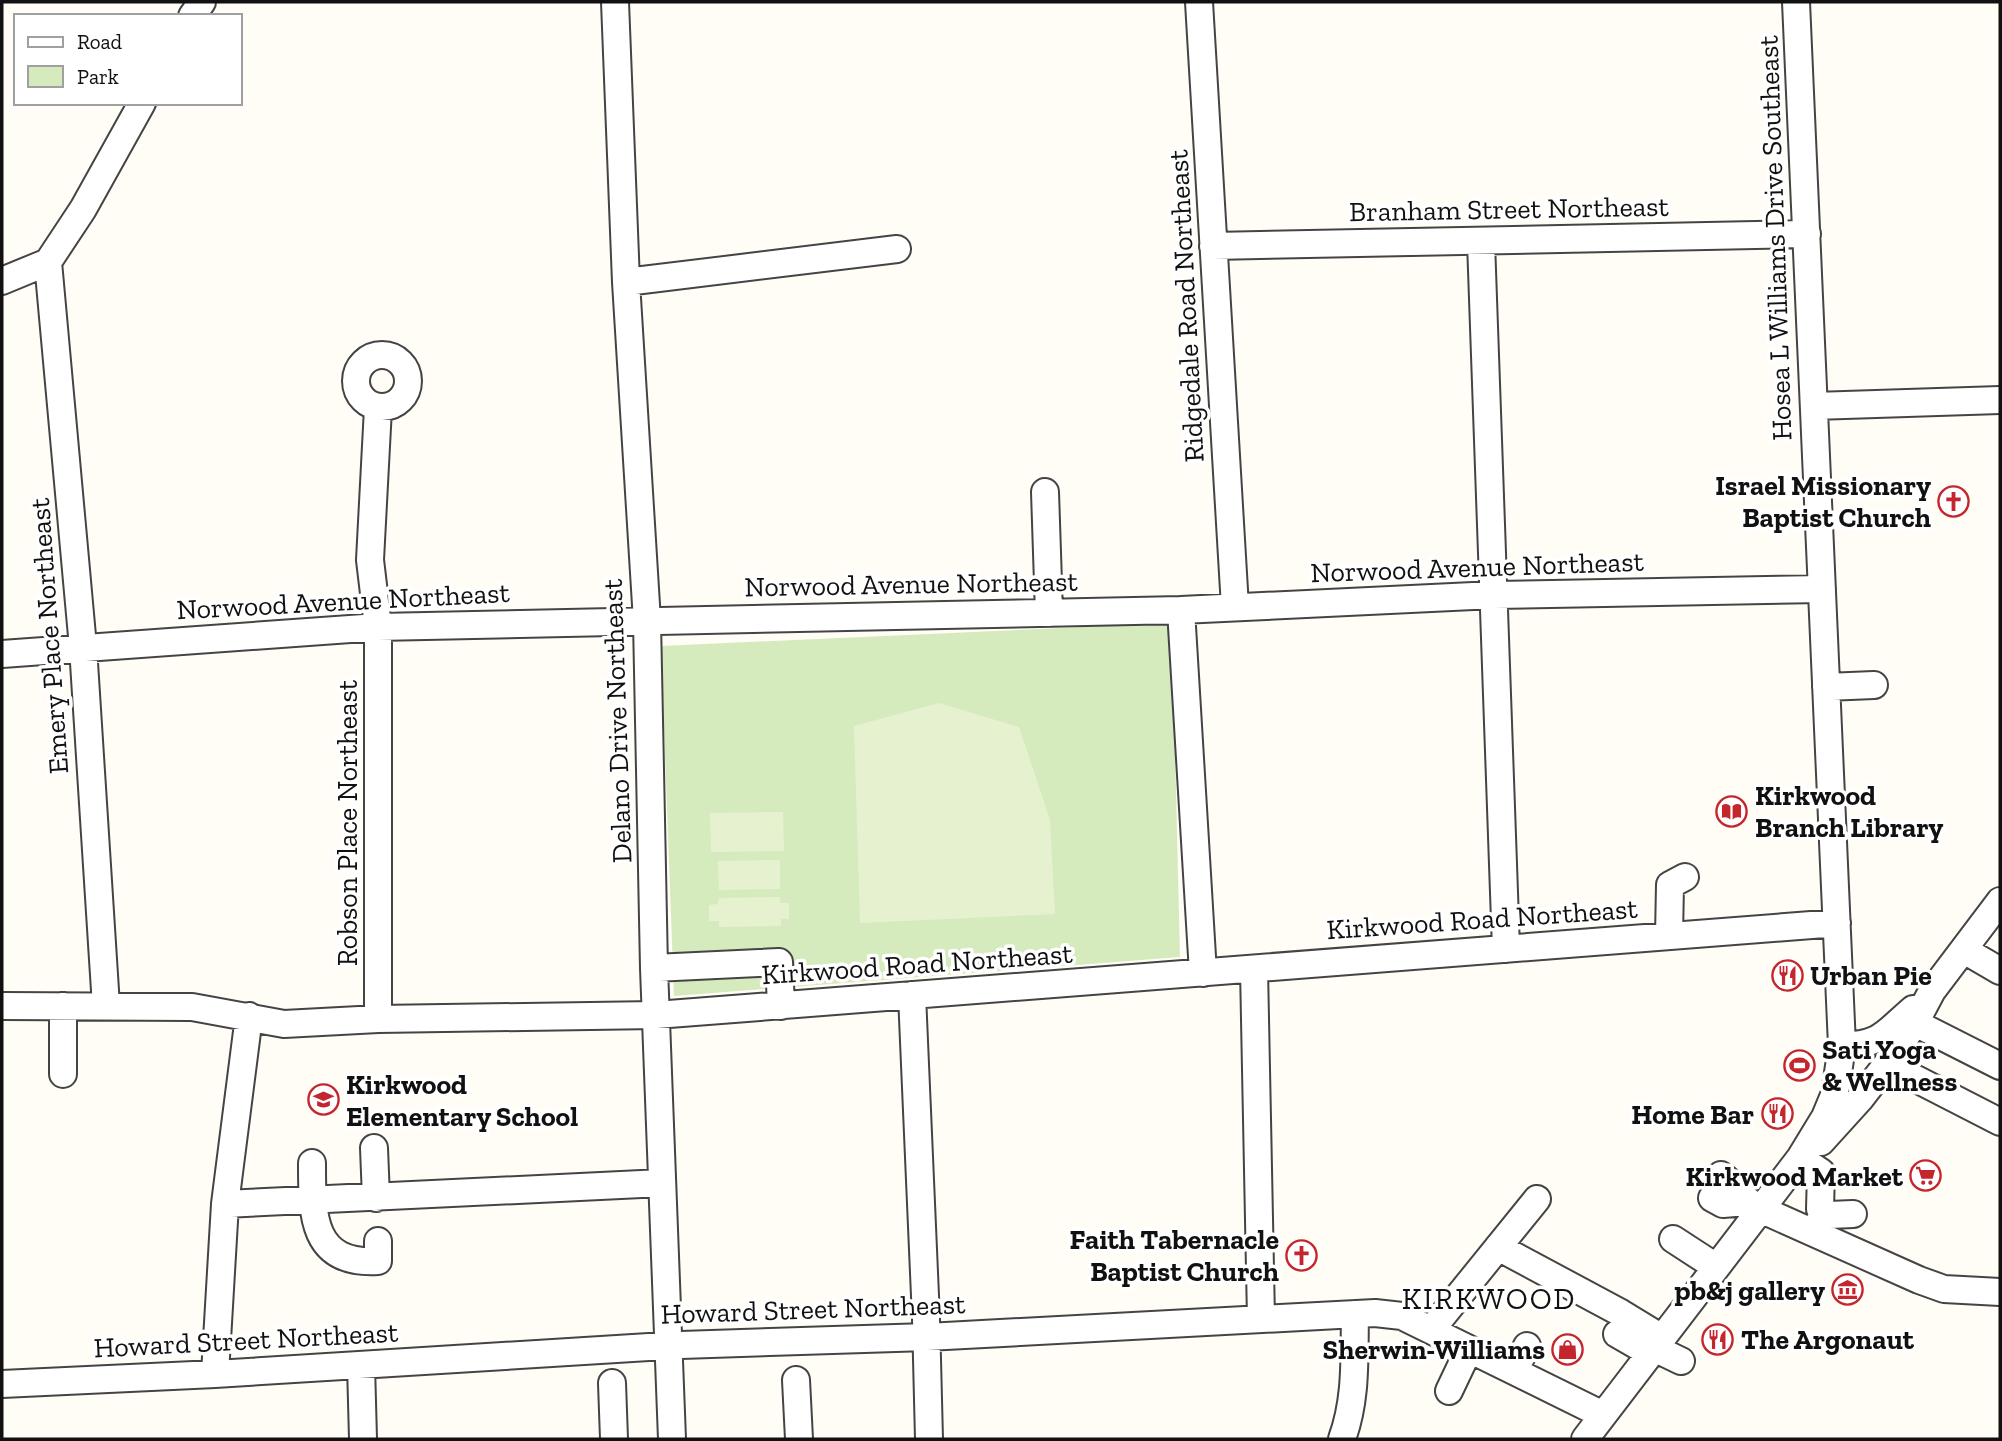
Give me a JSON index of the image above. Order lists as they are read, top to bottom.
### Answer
{
  "streets": {
    "street": [
      "Branham Street Northeast",
      "Hosea L Williams Drive Southeast",
      "Ridgedale Road Northeast",
      "Norwood Avenue Northeast",
      "Emery Place Northeast",
      "Delano Drive Northeast",
      "Robson Place Northeast",
      "Kirkwood Road Northeast",
      "Howard Street Northeast"
    ]
  },
  "crossings": [
    ["Branham Street Northeast", "Hosea L Williams Drive Southeast"],
    ["Branham Street Northeast", "Ridgedale Road Northeast"],
    ["Hosea L Williams Drive Southeast", "Norwood Avenue Northeast"],
    ["Hosea L Williams Drive Southeast", "Kirkwood Road Northeast"],
    ["Hosea L Williams Drive Southeast", "Howard Street Northeast"],
    ["Ridgedale Road Northeast", "Norwood Avenue Northeast"],
    ["Norwood Avenue Northeast", "Emery Place Northeast"],
    ["Norwood Avenue Northeast", "Delano Drive Northeast"],
    ["Norwood Avenue Northeast", "Robson Place Northeast"],
    ["Emery Place Northeast", "Kirkwood Road Northeast"],
    ["Delano Drive Northeast", "Kirkwood Road Northeast"],
    ["Delano Drive Northeast", "Howard Street Northeast"],
    ["Robson Place Northeast", "Kirkwood Road Northeast"]
  ],
  "districts": ["KIRKWOOD"],
  "places": {
    "church": ["Israel Missionary Baptist Church", "Faith Tabernacle Baptist Church"],
    "library": ["Kirkwood Branch Library"],
    "restaurant": ["Urban Pie", "Home Bar", "The Argonaut"],
    "sports": ["Sati Yoga & Wellness"],
    "school or university": ["Kirkwood Elementary School"],
    "supermarket": ["Kirkwood Market"],
    "museum": ["pb&j gallery"],
    "shop": ["Sherwin-Williams"]
  },
  "legend": ["Road", "Park"]
}
